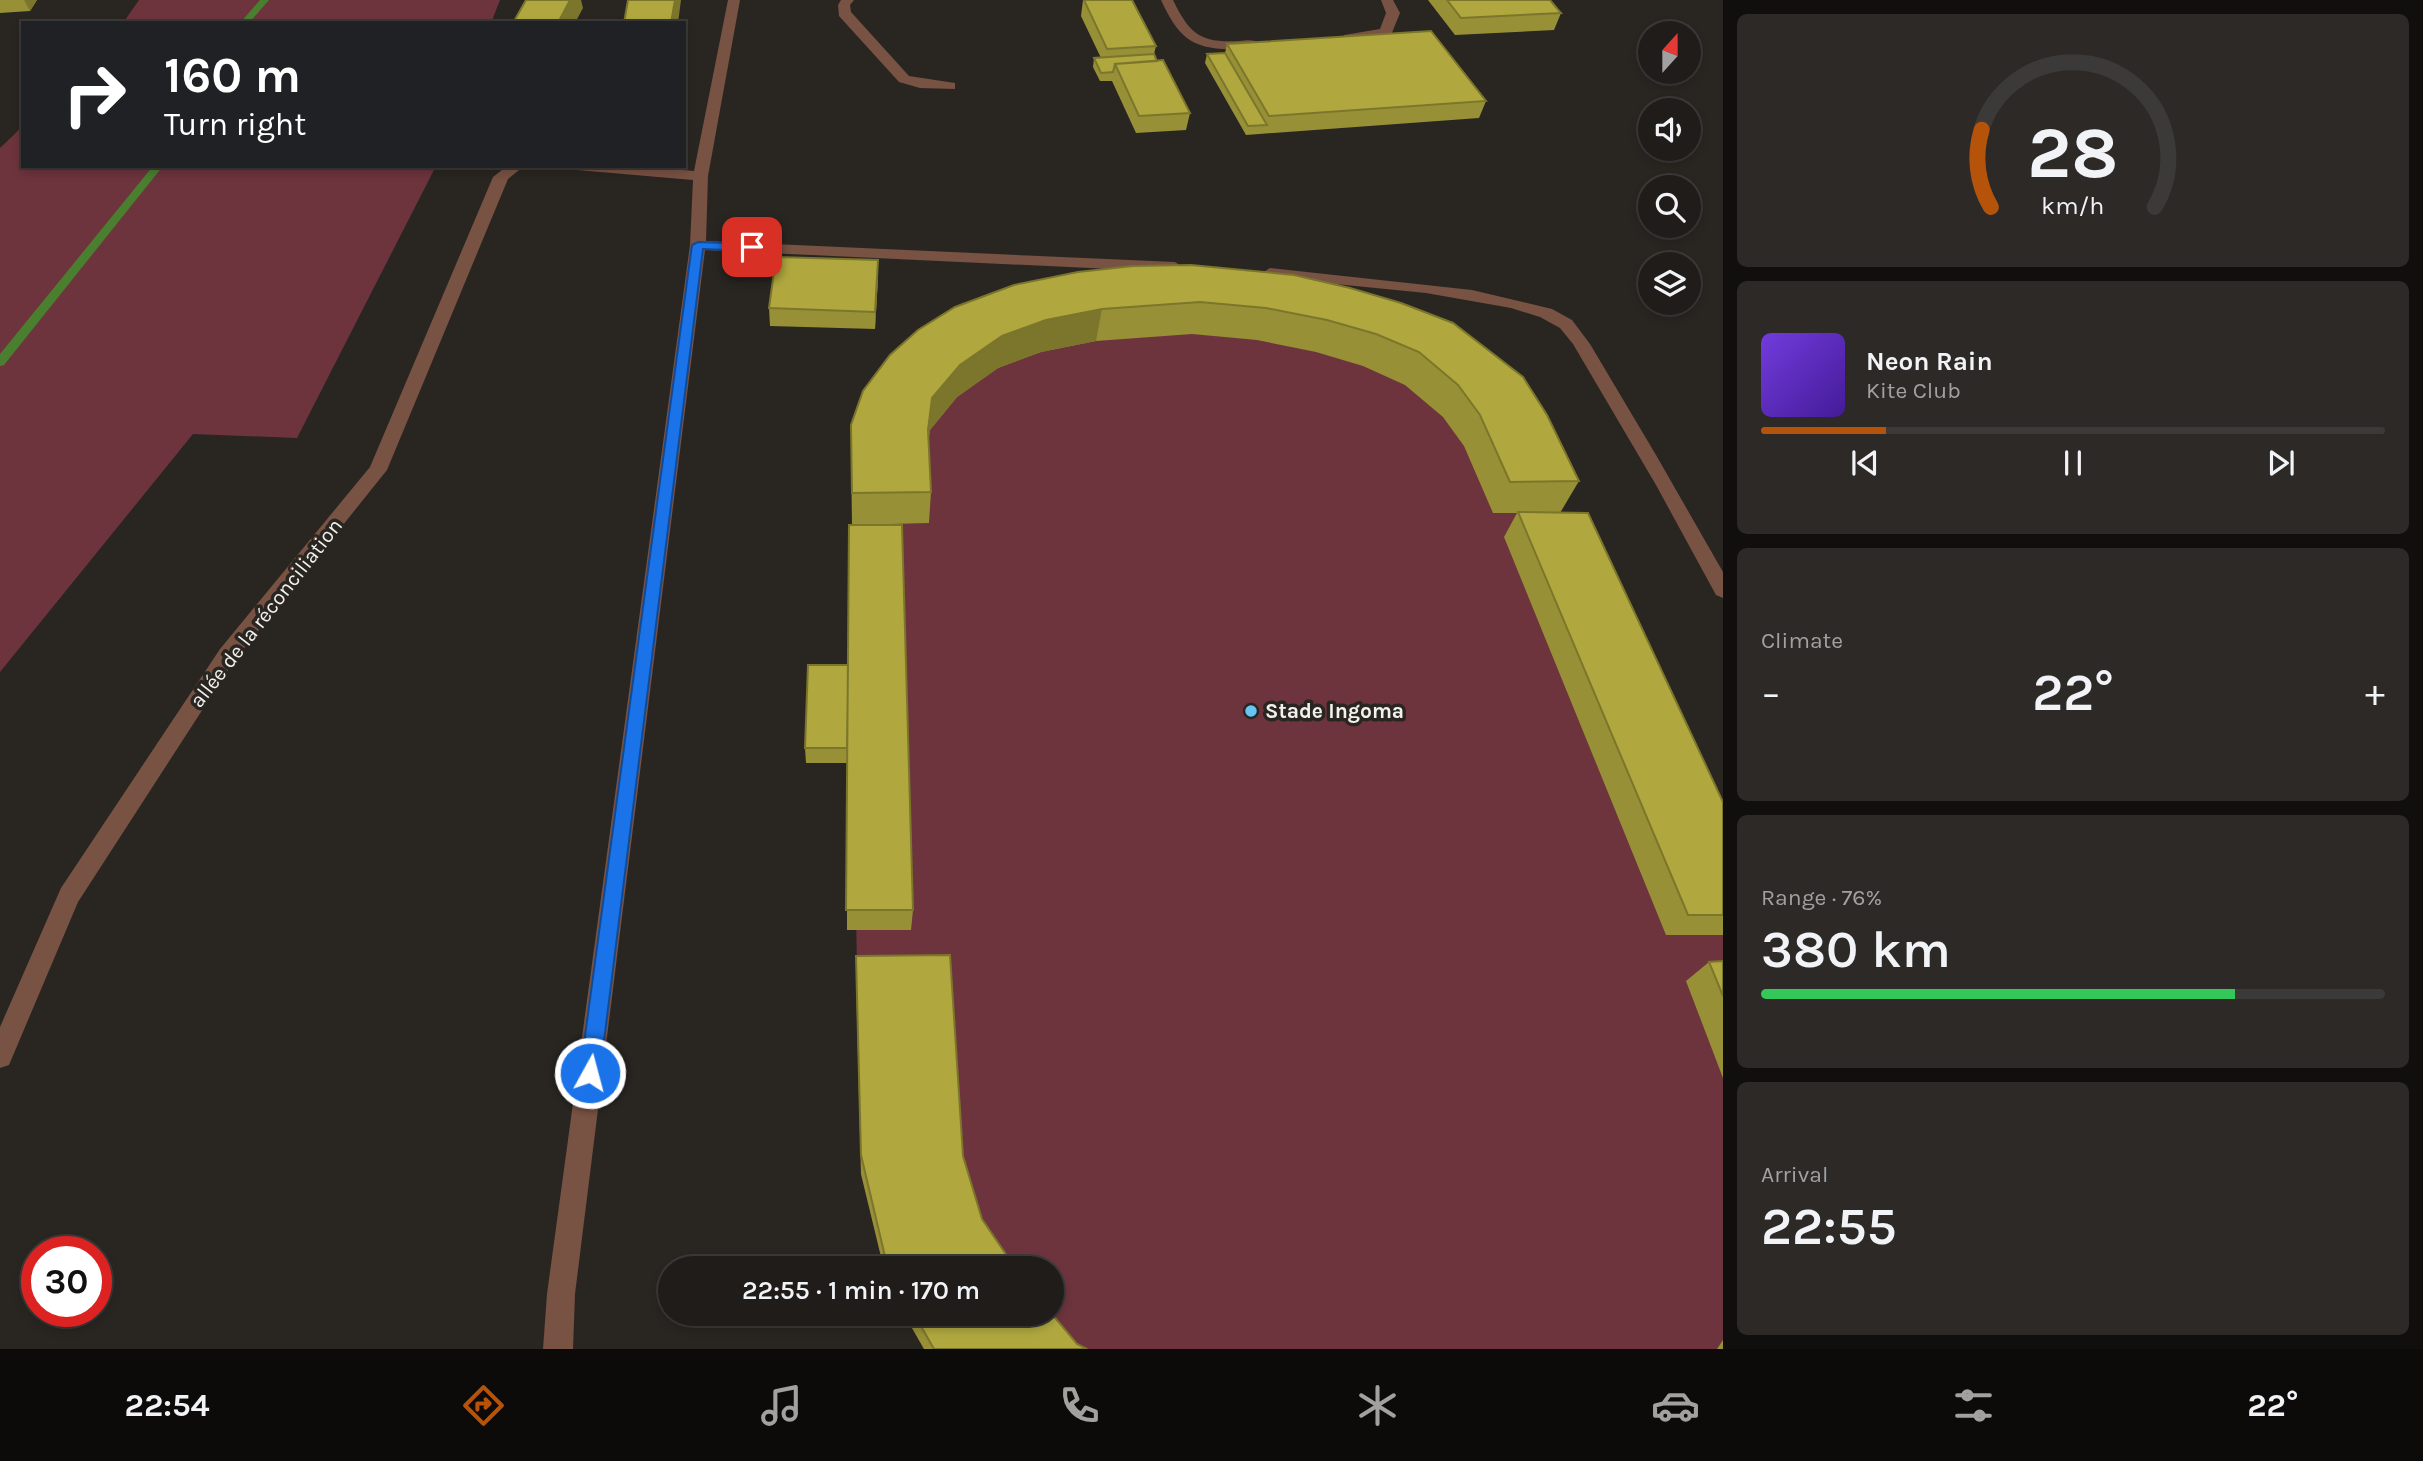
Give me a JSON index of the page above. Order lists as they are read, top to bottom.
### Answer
{
  "streets": {
    "street": ["allée de la réconciliation"]
  },
  "places": ["Stade Ingoma"],
  "north": "top",
  "page": {
    "turn": ["160 m", "Turn right"],
    "song": ["Neon Rain", "Kite Club"],
    "tile": [
      "Climate",
      ["Range · 76%", "380 km"],
      ["Arrival", "22:55"]
    ],
    "heat": ["−", "22°", "+"],
    "limit": "30",
    "trip": "22:55 · 1 min · 170 m",
    "tabs": ["22:54", "22°"],
    "gauge": ["28", "km/h"]
  }
}
